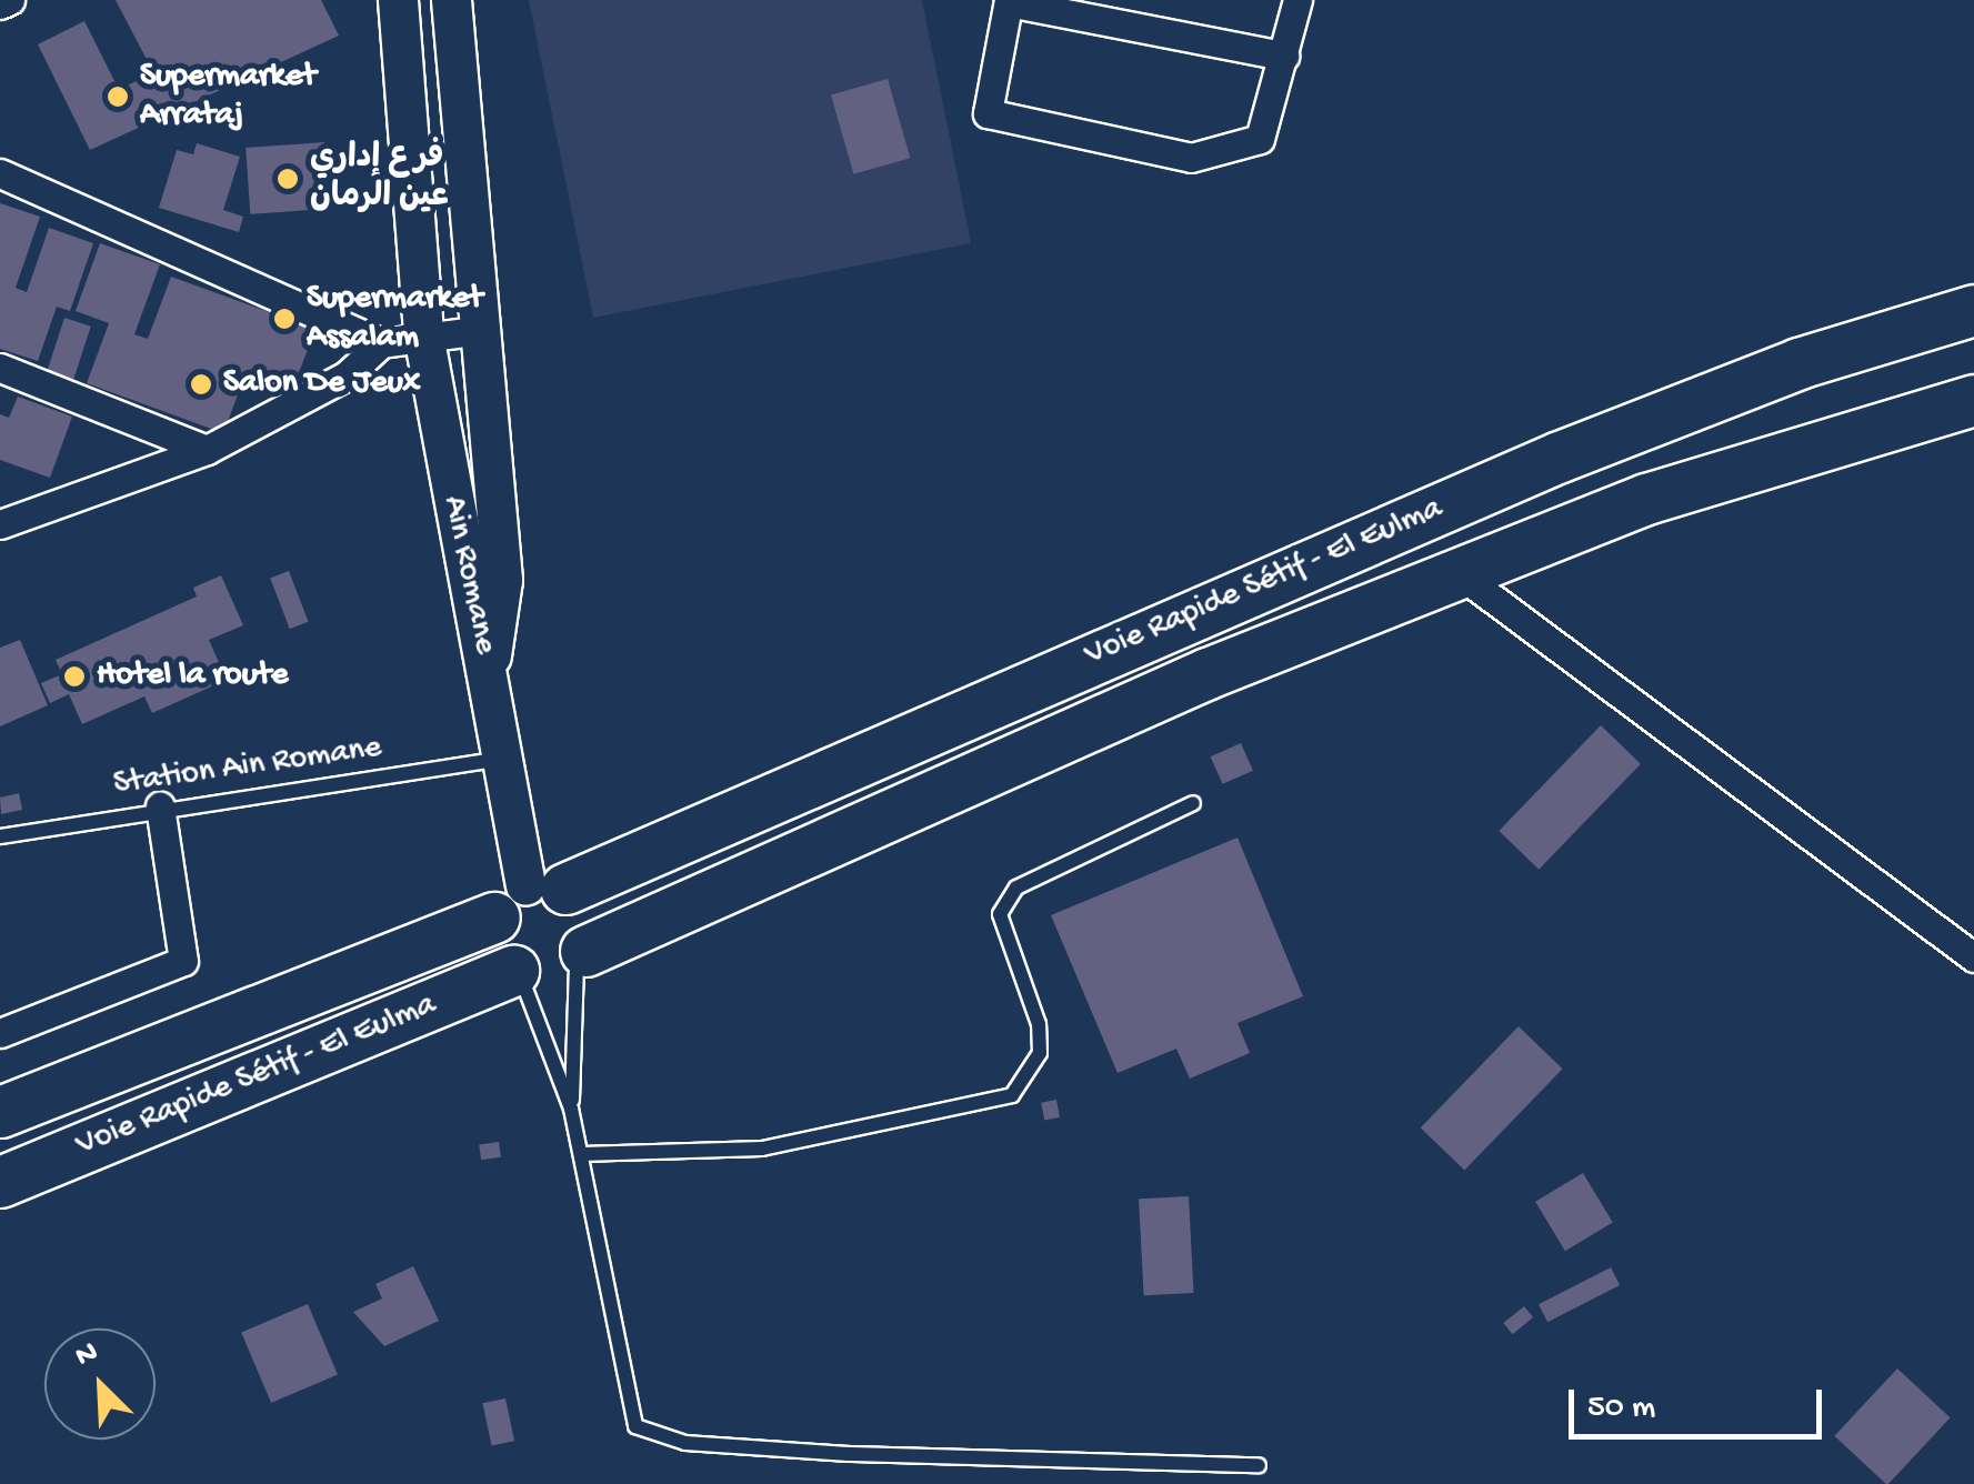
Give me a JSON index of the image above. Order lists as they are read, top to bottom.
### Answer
{
  "streets": {
    "highway": ["Voie Rapide Sétif - El Eulma"],
    "street": ["Ain Romane"],
    "lane": ["Station Ain Romane"]
  },
  "places": [
    "Supermarket Arrataj",
    "فرع إداري عين الرمان",
    "Supermarket Assalam",
    "Salon De Jeux",
    "Hotel la route"
  ],
  "scale_bar": "50 m",
  "north": "top left"
}
